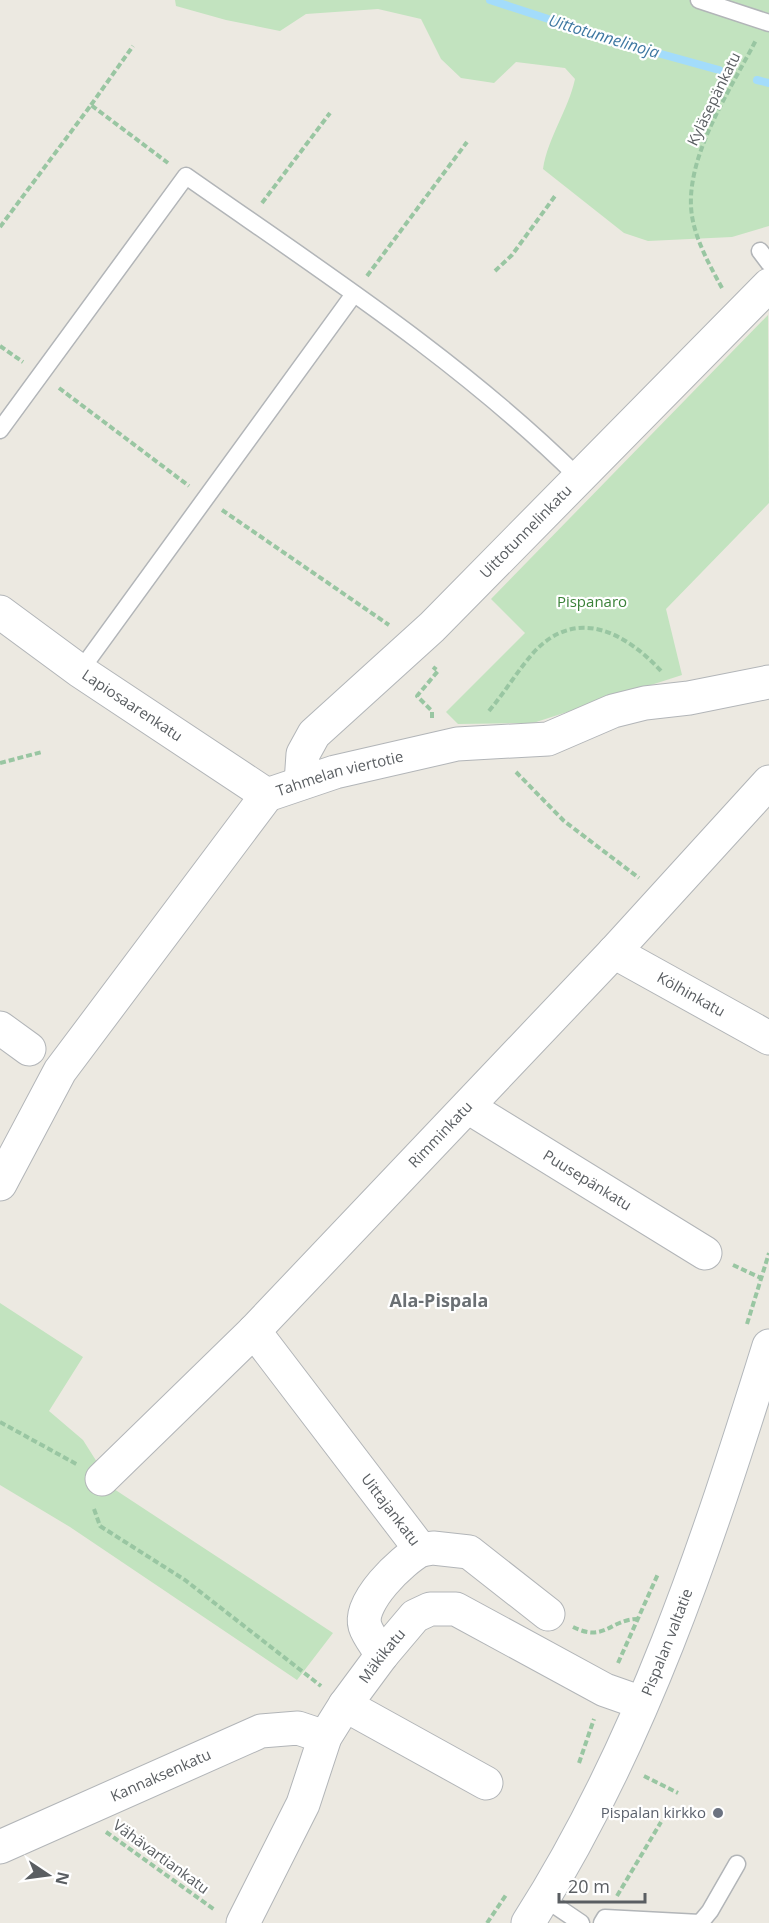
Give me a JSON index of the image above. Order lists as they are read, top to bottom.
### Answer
{
  "streets": {
    "street": [
      "Uittotunnelinkatu",
      "Lapiosaarenkatu",
      "Tahmelan viertotie",
      "Kölhinkatu",
      "Rimminkatu",
      "Puusepänkatu",
      "Uittajankatu",
      "Pispalan valtatie",
      "Mäkikatu",
      "Kannaksenkatu"
    ],
    "path": ["Kyläsepänkatu", "Vähävartiankatu"]
  },
  "crossings": [
    ["Uittotunnelinkatu", "Tahmelan viertotie"],
    ["Lapiosaarenkatu", "Tahmelan viertotie"],
    ["Kölhinkatu", "Rimminkatu"],
    ["Rimminkatu", "Puusepänkatu"],
    ["Rimminkatu", "Uittajankatu"],
    ["Pispalan valtatie", "Mäkikatu"],
    ["Mäkikatu", "Kannaksenkatu"],
    ["Mäkikatu", "Vähävartiankatu"],
    ["Kannaksenkatu", "Vähävartiankatu"]
  ],
  "districts": ["Ala-Pispala"],
  "water": ["Uittotunnelinoja"],
  "parks": ["Pispanaro"],
  "places": ["Pispalan kirkko"],
  "scale_bar": "20 m",
  "north": "right"
}
